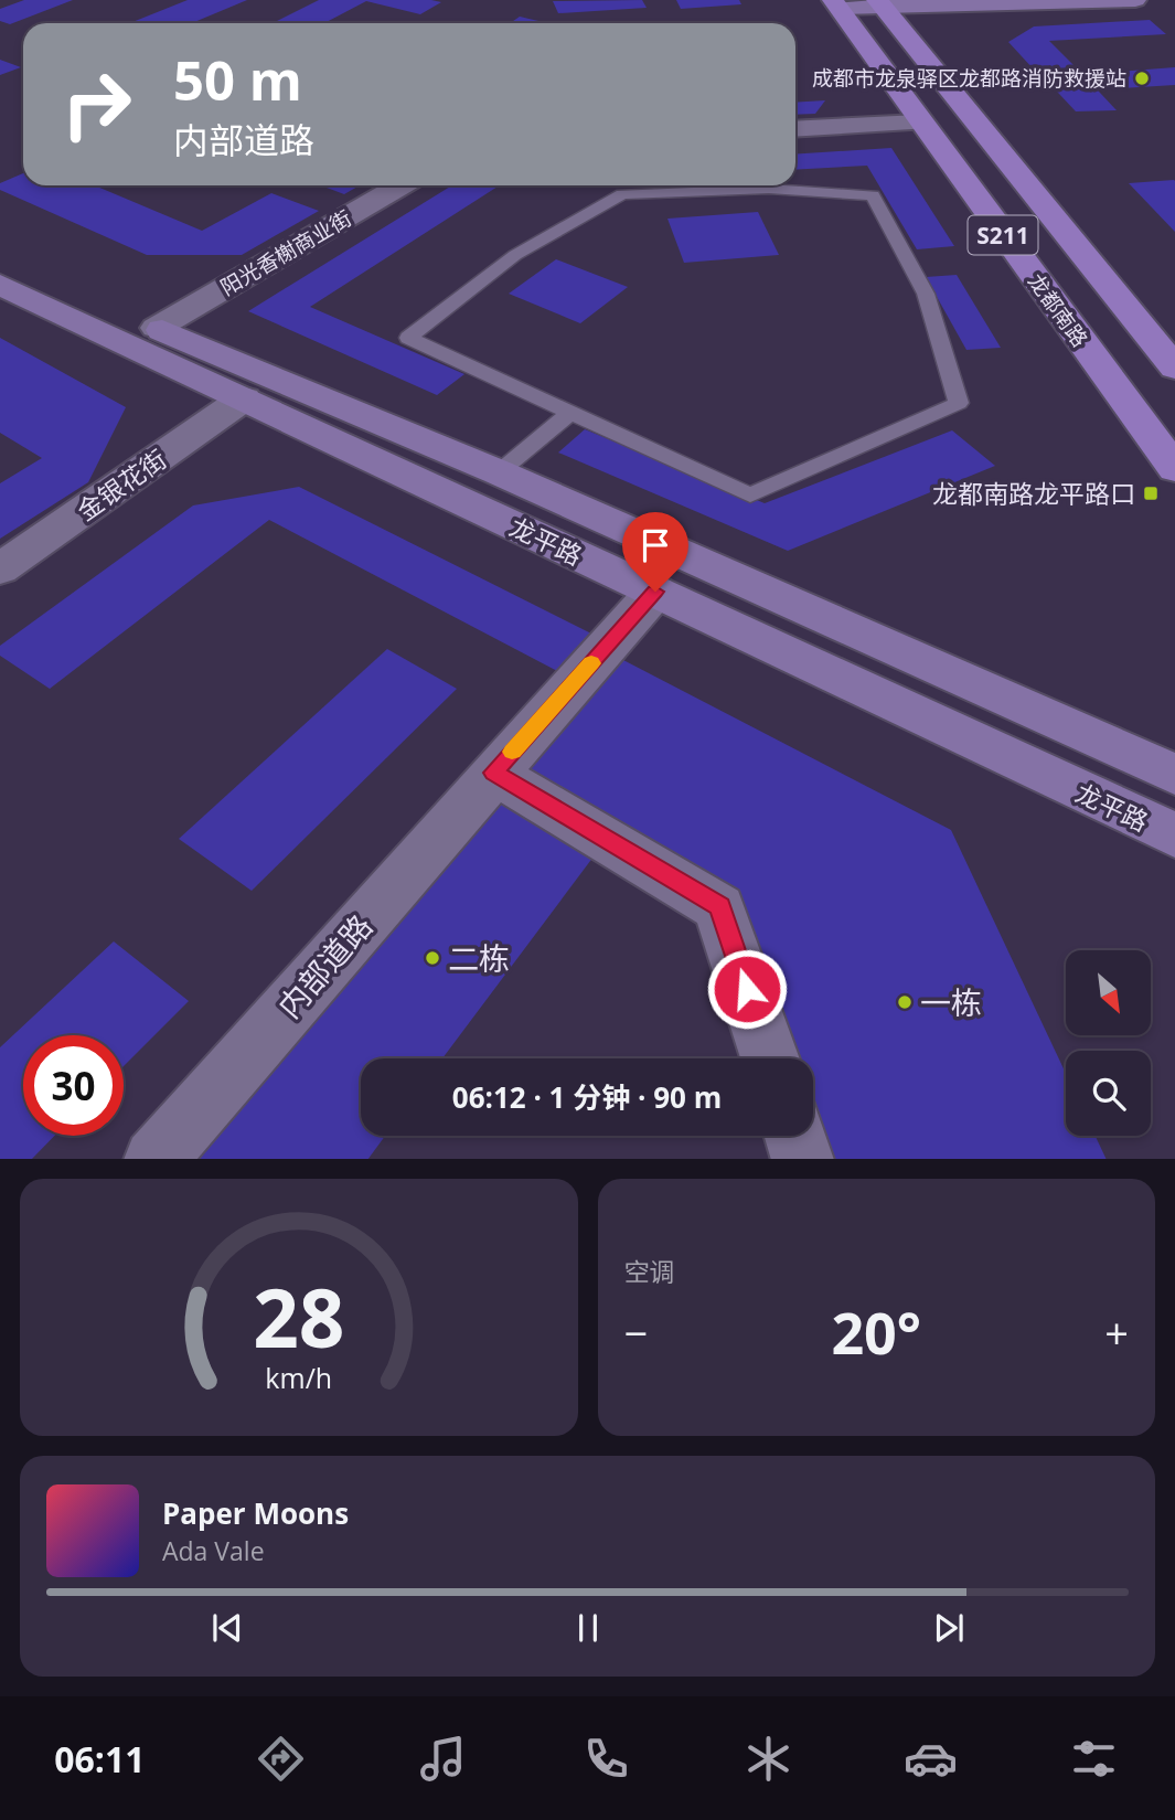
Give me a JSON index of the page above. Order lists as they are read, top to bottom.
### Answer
{
  "streets": {
    "main road": ["S211", "龙都南路"],
    "street": [
      "阳光香榭商业街",
      "金银花街",
      "龙平路",
      "内部道路"
    ]
  },
  "crossings": [
    ["阳光香榭商业街", "龙平路"],
    ["金银花街", "龙平路"],
    ["龙平路", "内部道路"]
  ],
  "places": {
    "other": ["成都市龙泉驿区龙都路消防救援站", "二栋", "一栋"],
    "transit": ["龙都南路龙平路口"]
  },
  "north": "bottom right",
  "page": {
    "turn": ["50 m", "内部道路"],
    "limit": "30",
    "trip": "06:12 · 1 分钟 · 90 m",
    "tile": "空调",
    "heat": ["−", "20°", "+"],
    "song": ["Paper Moons", "Ada Vale"],
    "tabs": "06:11",
    "gauge": ["28", "km/h"]
  }
}
